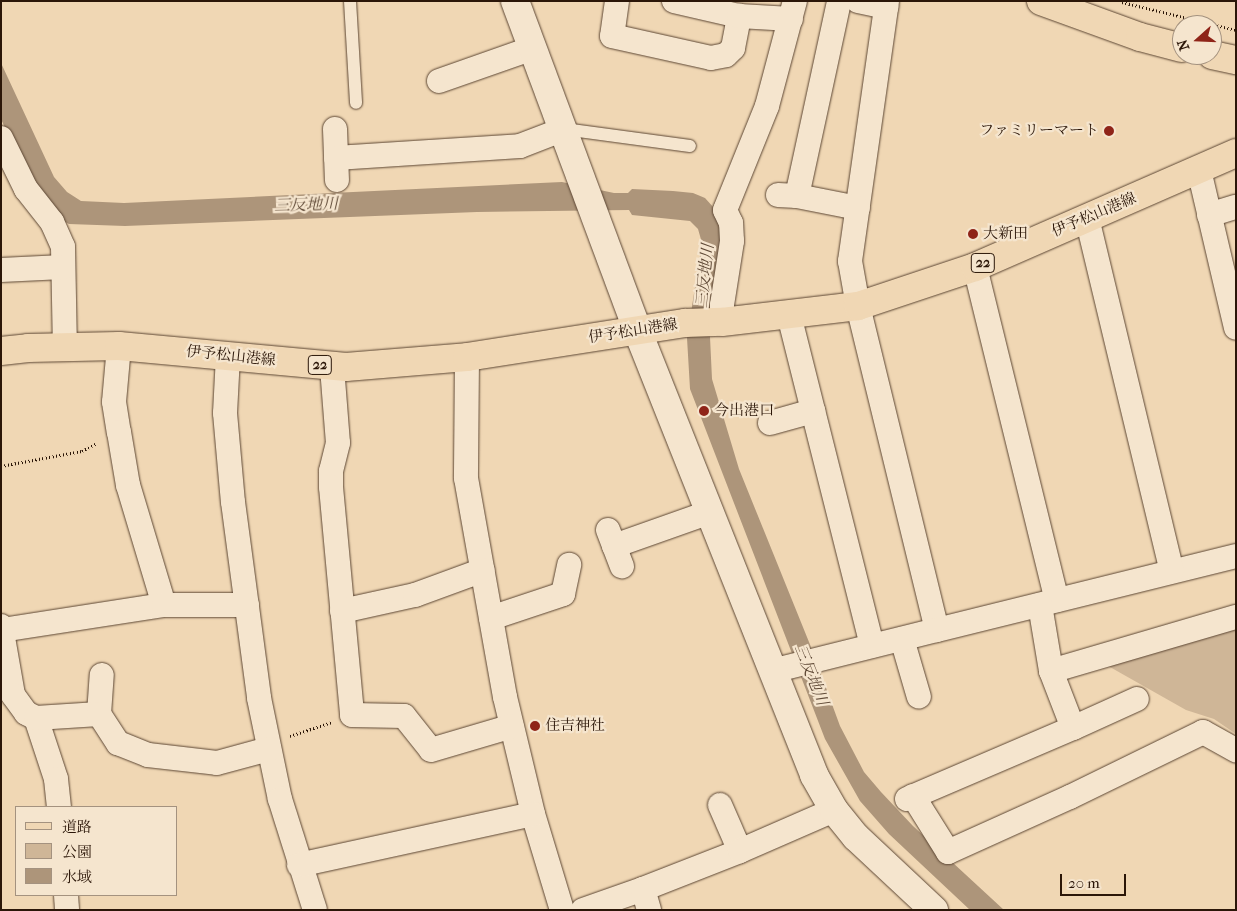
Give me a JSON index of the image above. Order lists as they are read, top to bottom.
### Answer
{
  "streets": {
    "main road": ["伊予松山港線", "22"]
  },
  "water": ["三反地川"],
  "places": [
    "ファミリーマート",
    "大新田",
    "今出港口",
    "住吉神社"
  ],
  "legend": ["道路", "公園", "水域"],
  "scale_bar": "20 m",
  "north": "left"
}
